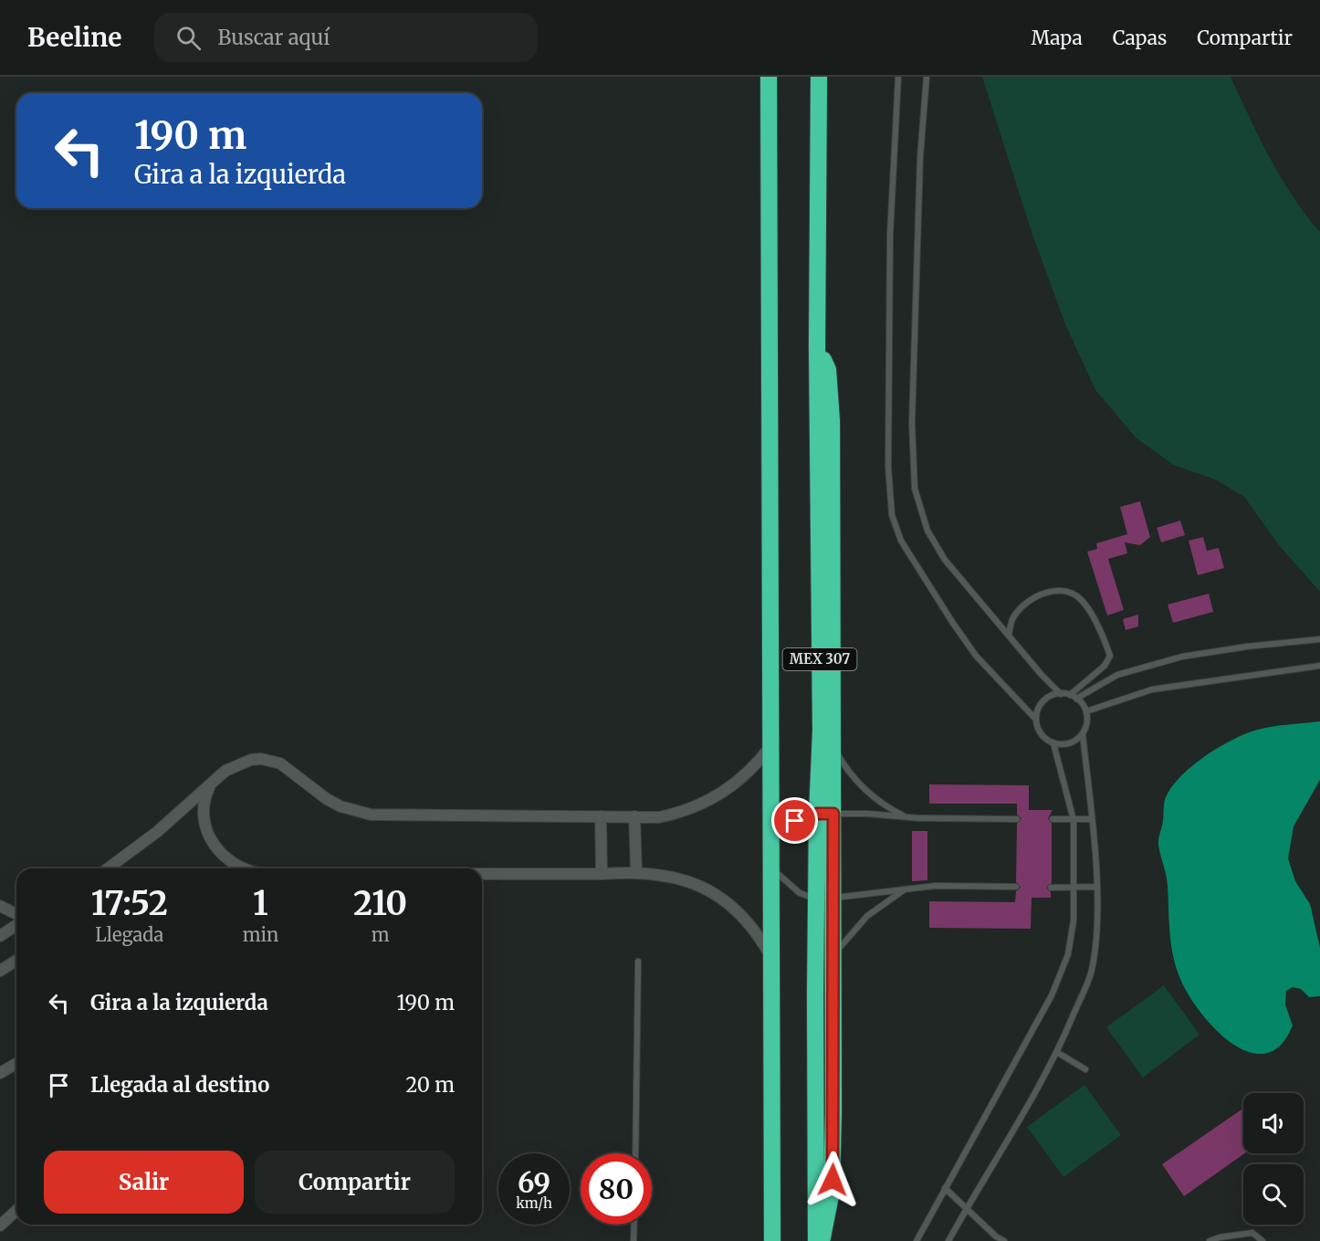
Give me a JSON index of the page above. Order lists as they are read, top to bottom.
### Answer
{
  "streets": {
    "highway": ["MEX 307"]
  },
  "page": {
    "header": "Beeline",
    "search": "Buscar aquí",
    "nav": ["Mapa", "Capas", "Compartir"],
    "turn": ["190 m", "Gira a la izquierda"],
    "eta": [
      "17:52",
      "Llegada",
      "1",
      "min",
      "210",
      "m"
    ],
    "list": [
      {
        "name": "Gira a la izquierda",
        "value": "190 m"
      },
      {
        "name": "Llegada al destino",
        "value": "20 m"
      }
    ],
    "buttons": ["Salir", "Compartir"],
    "speed": "69 km/h",
    "limit": "80"
  }
}
